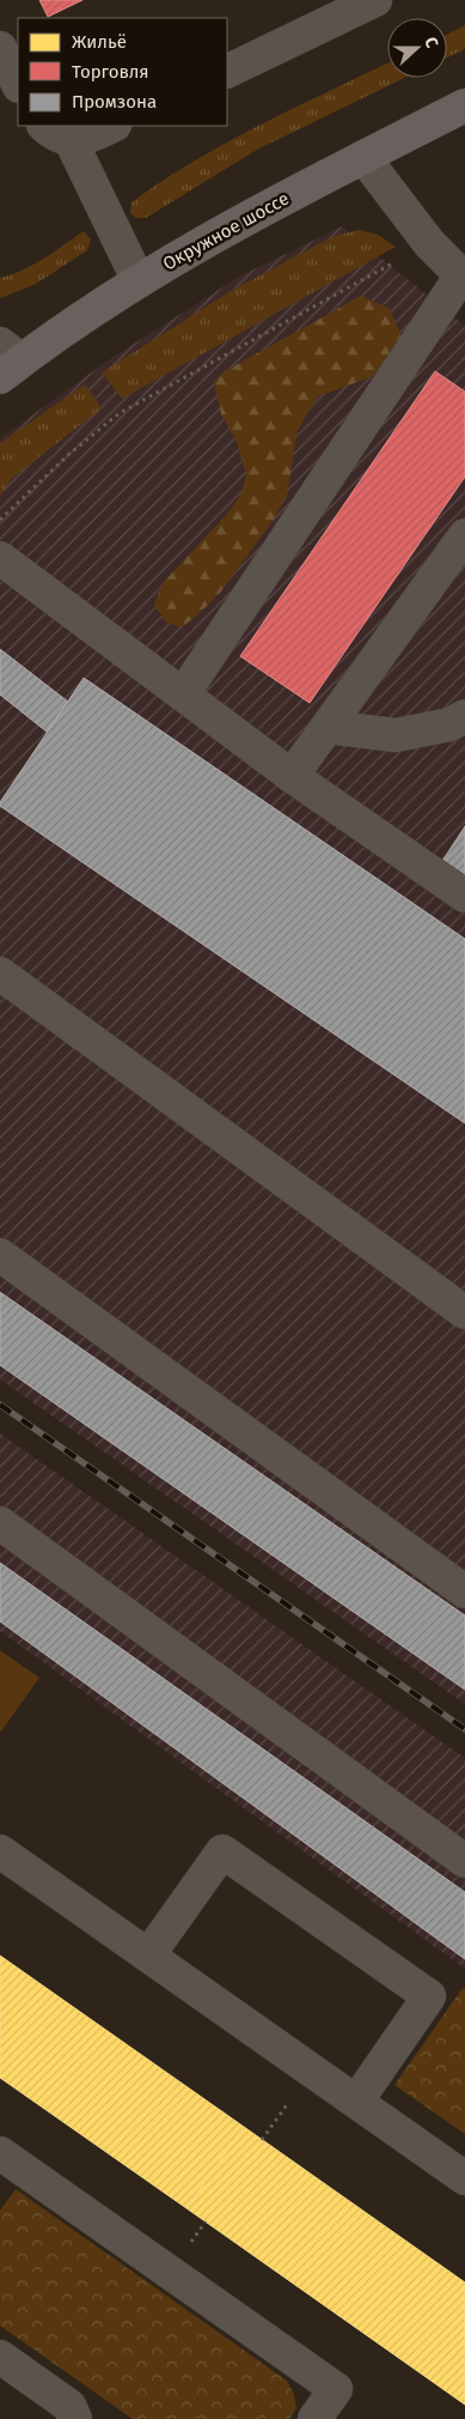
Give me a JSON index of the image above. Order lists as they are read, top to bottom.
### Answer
{
  "streets": {
    "main road": ["Окружное шоссе"]
  },
  "legend": ["Жильё", "Торговля", "Промзона"],
  "north": "right"
}
